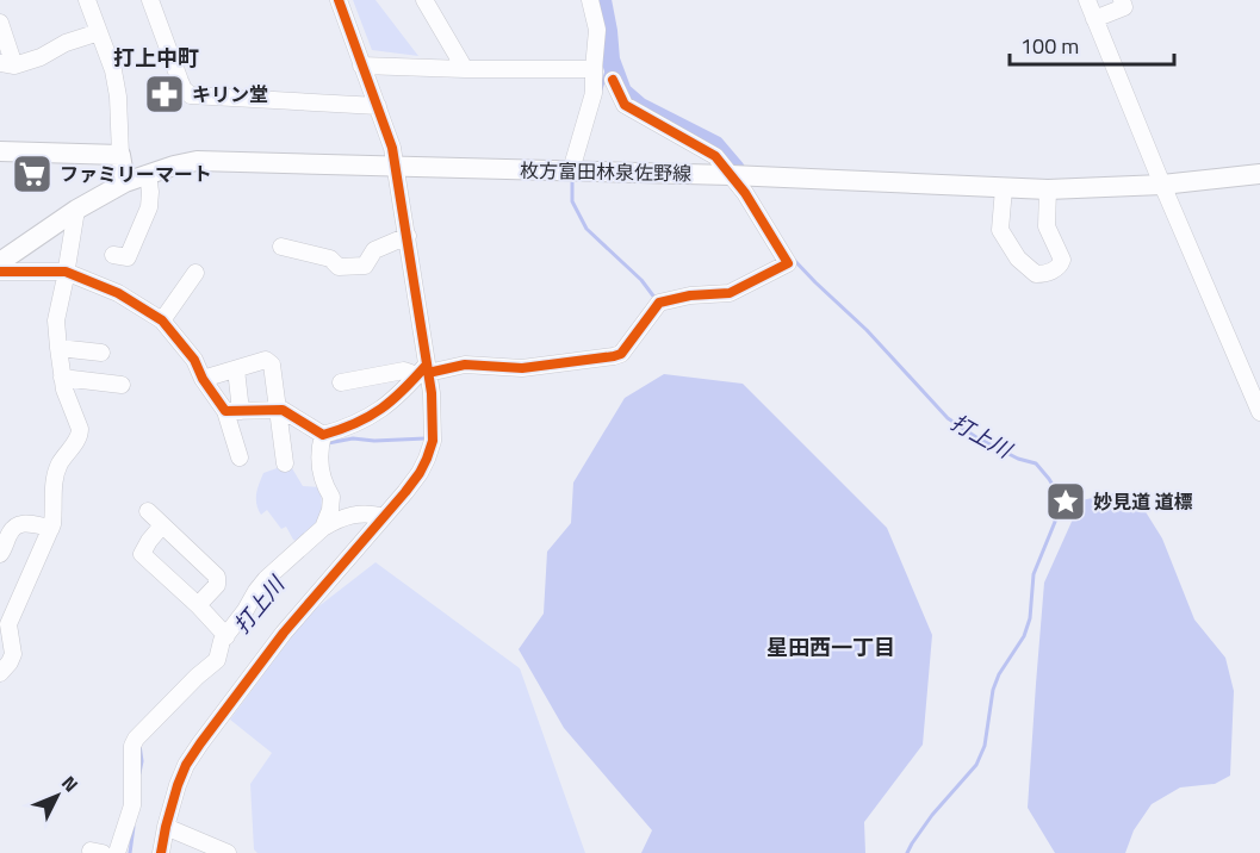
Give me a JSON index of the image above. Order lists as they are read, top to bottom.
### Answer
{
  "streets": {
    "main road": ["枚方富田林泉佐野線"]
  },
  "districts": ["打上中町", "星田西一丁目"],
  "water": ["打上川"],
  "places": {
    "pharmacy": ["キリン堂"],
    "supermarket": ["ファミリーマート"],
    "place": ["妙見道 道標"]
  },
  "scale_bar": "100 m",
  "north": "top right"
}
